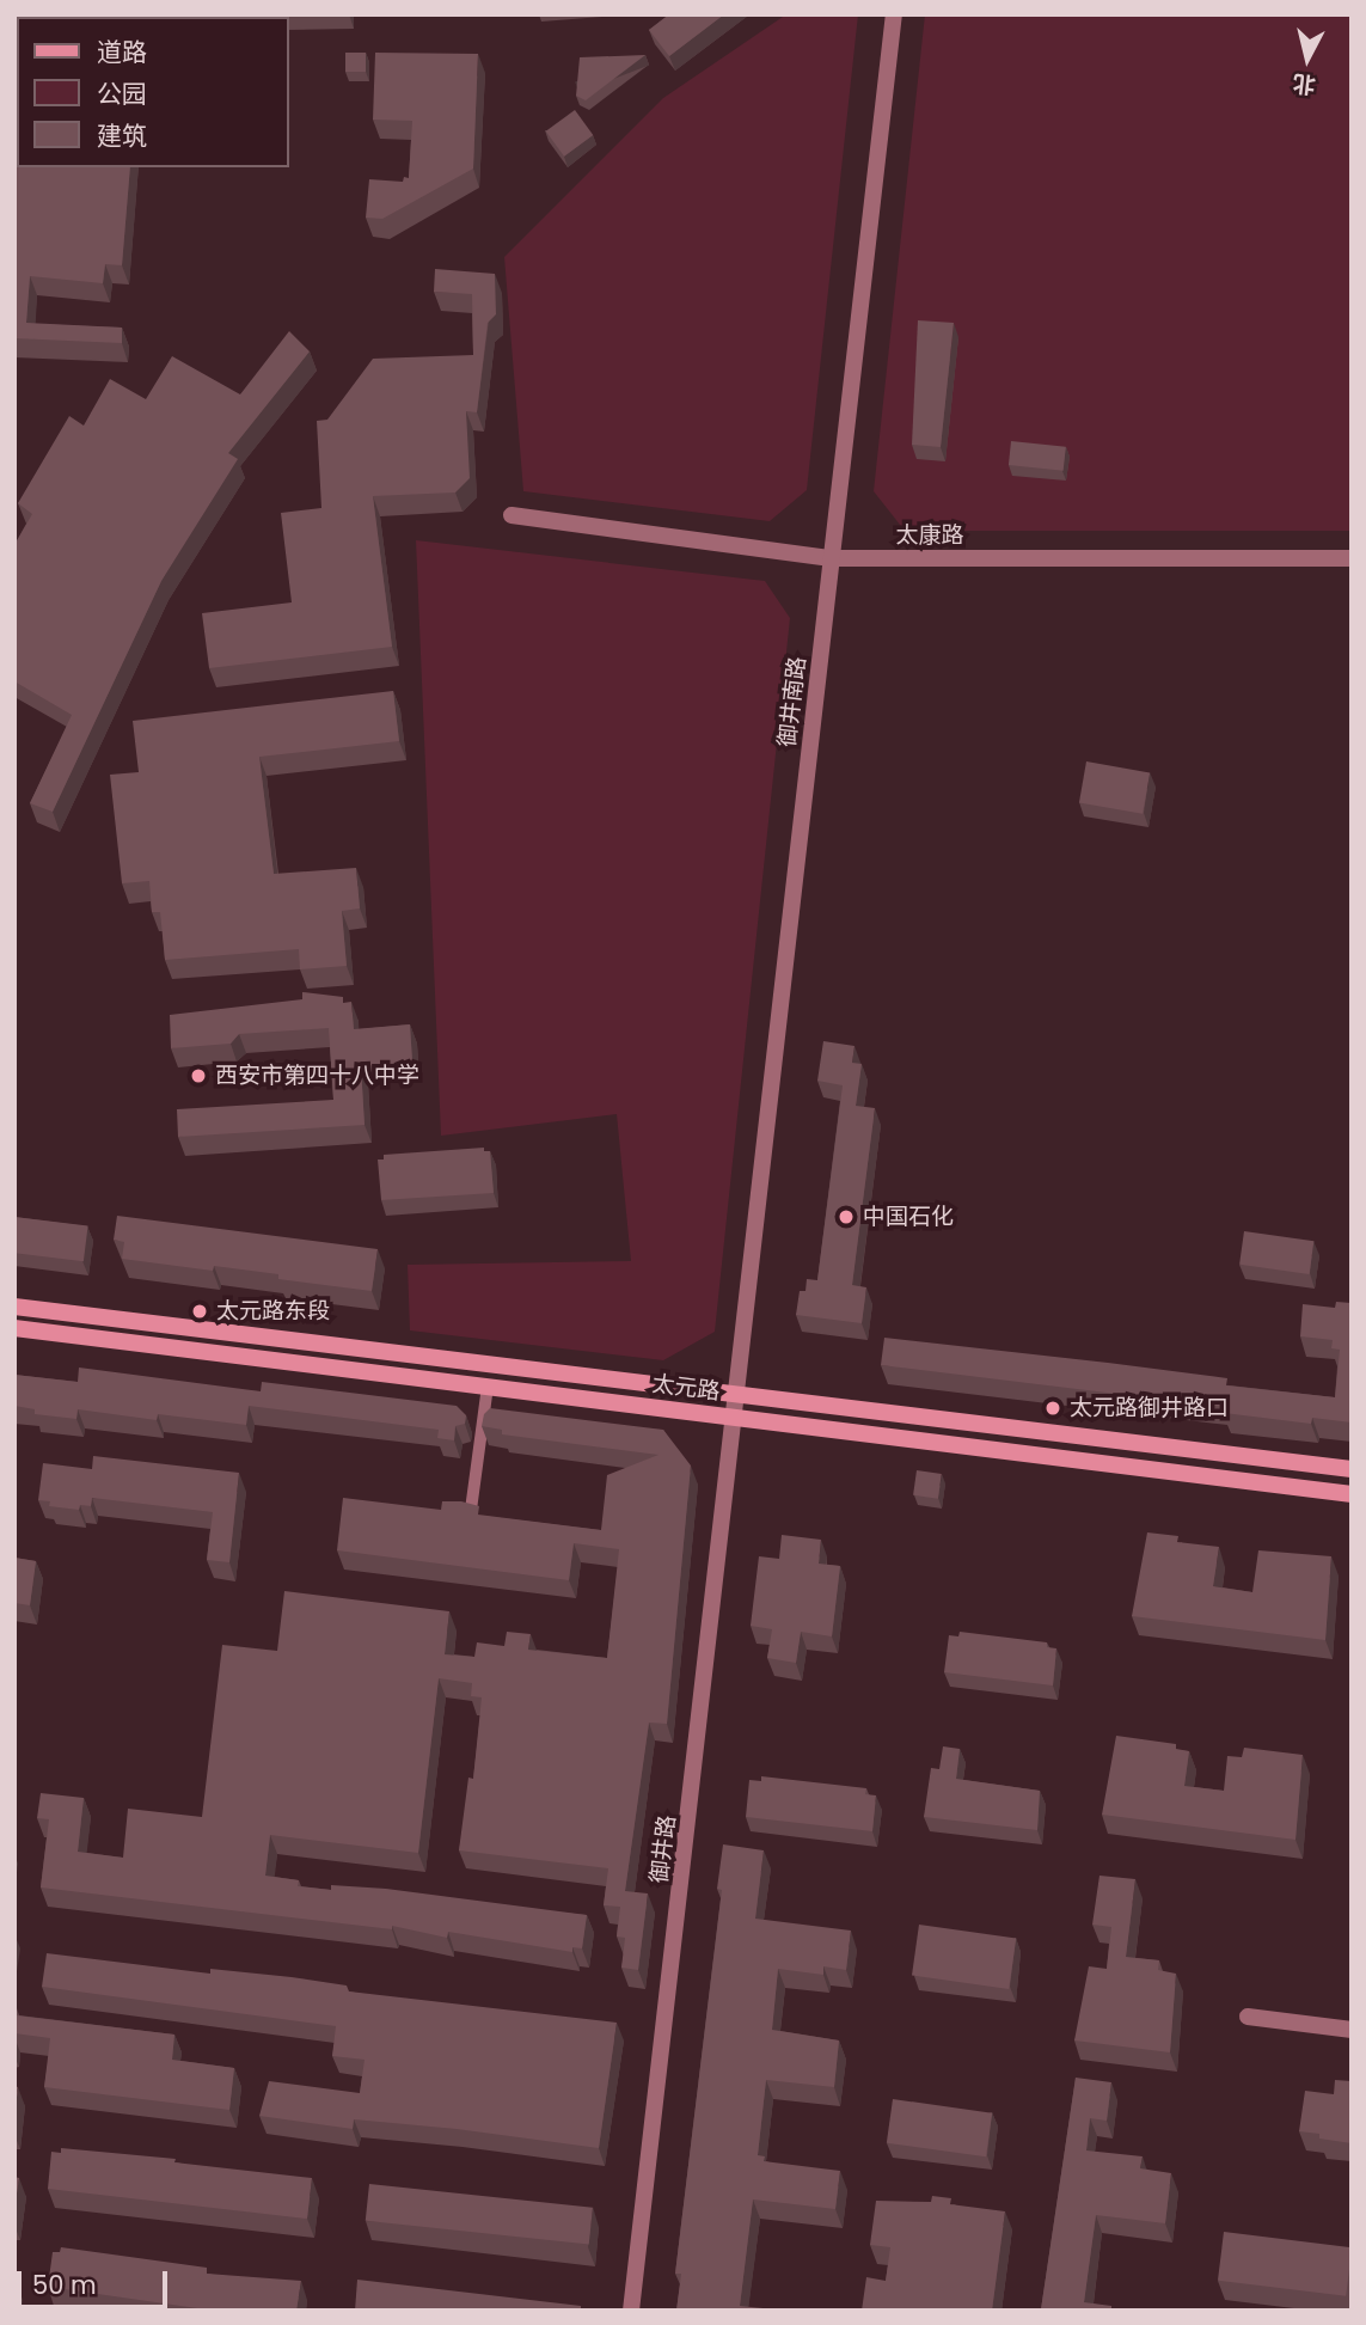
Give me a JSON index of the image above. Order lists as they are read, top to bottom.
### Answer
{
  "streets": {
    "main road": ["太元路"],
    "street": ["太康路", "御井南路", "御井路"]
  },
  "crossings": [
    ["太康路", "御井南路"],
    ["御井南路", "太元路"],
    ["御井南路", "御井路"],
    ["太元路", "御井路"]
  ],
  "places": [
    "西安市第四十八中学",
    "中国石化",
    "太元路东段",
    "太元路御井路口"
  ],
  "legend": ["道路", "公园", "建筑"],
  "scale_bar": "50 m",
  "north": "bottom"
}
